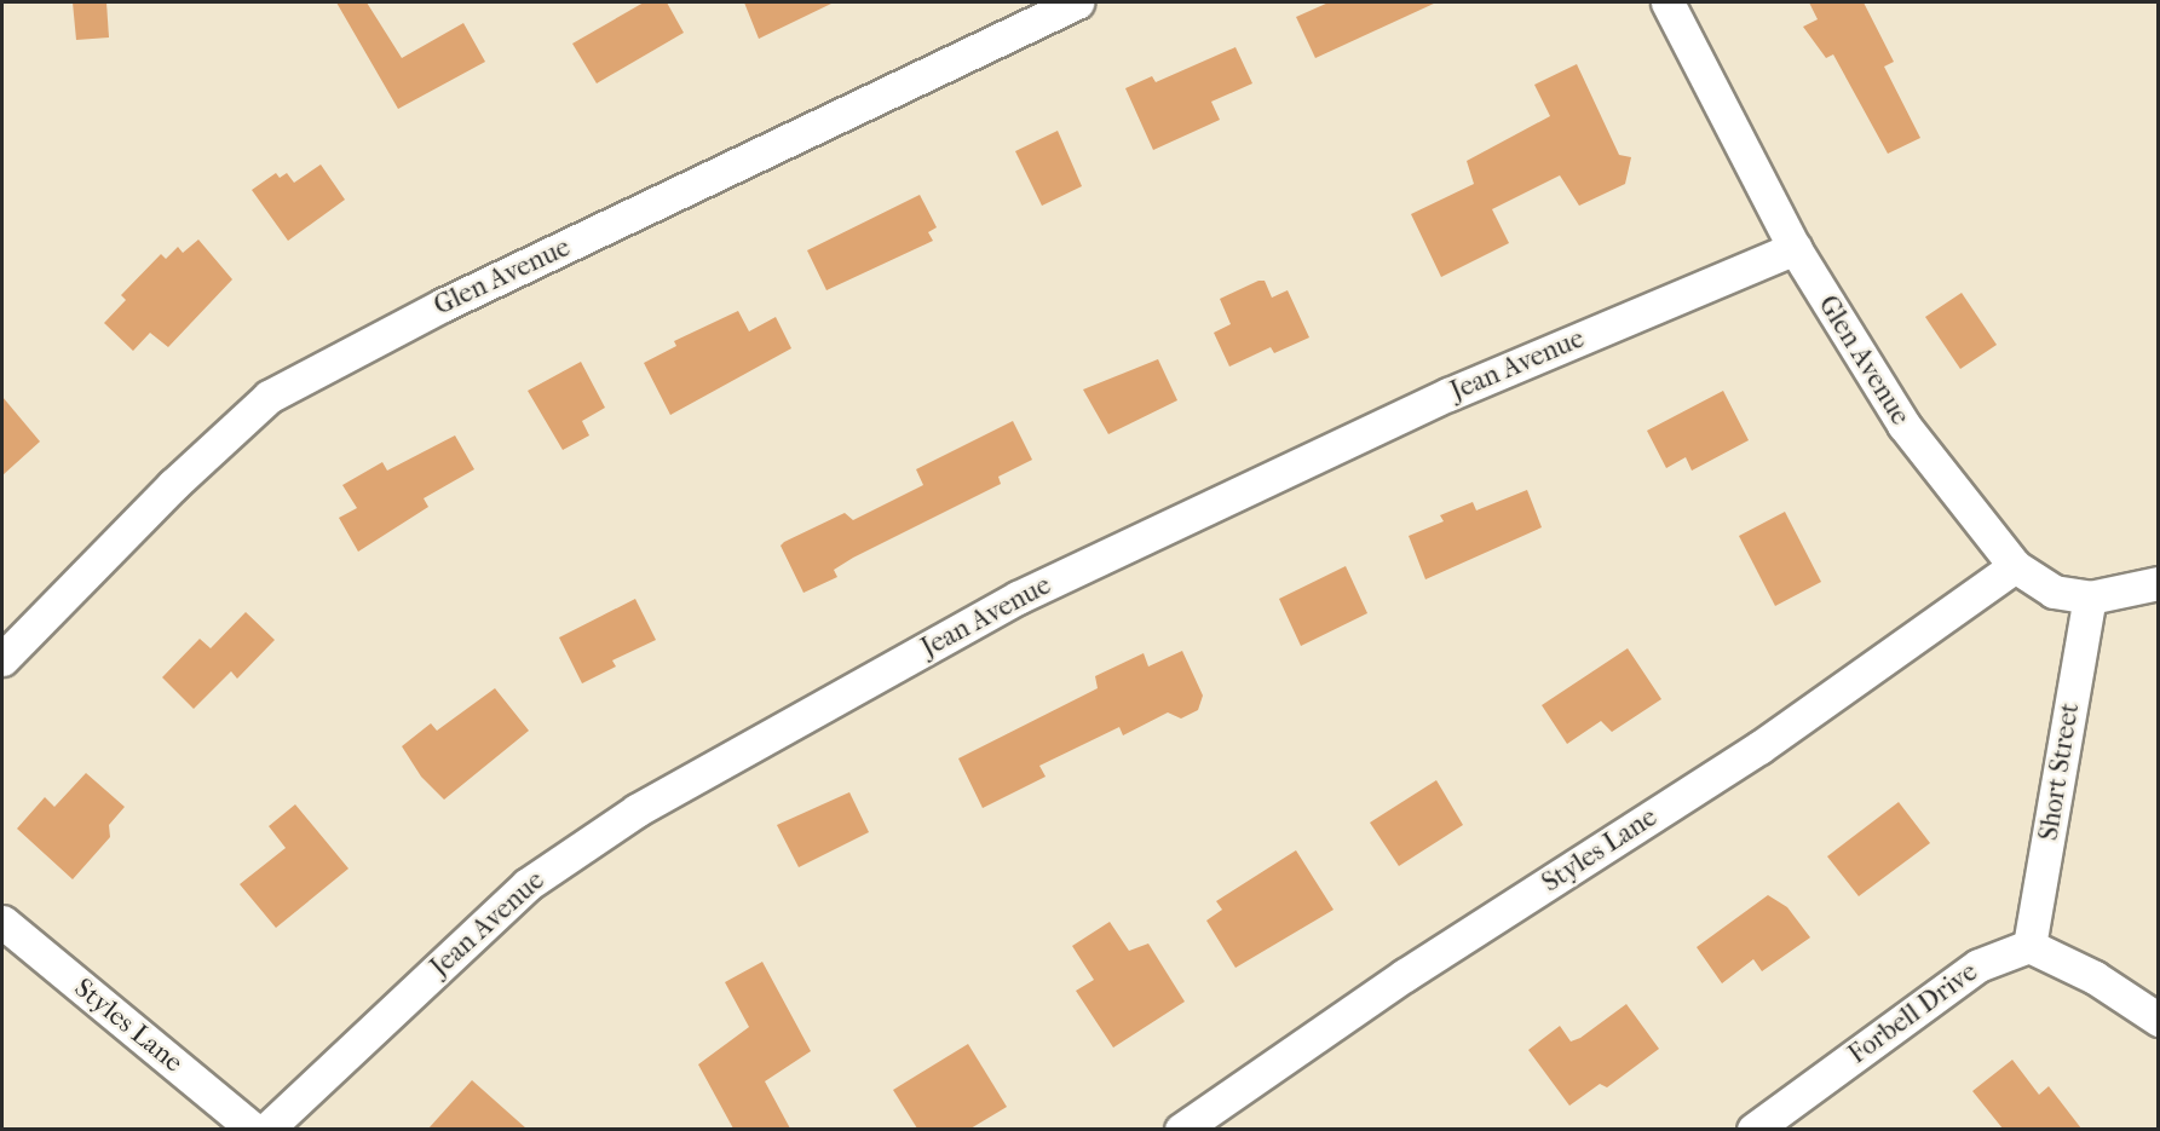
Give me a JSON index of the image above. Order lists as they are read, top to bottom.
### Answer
{
  "streets": {
    "street": [
      "Glen Avenue",
      "Jean Avenue",
      "Short Street",
      "Styles Lane",
      "Forbell Drive"
    ]
  },
  "crossings": [
    ["Glen Avenue", "Jean Avenue"],
    ["Glen Avenue", "Short Street"],
    ["Glen Avenue", "Styles Lane"],
    ["Short Street", "Forbell Drive"]
  ]
}
